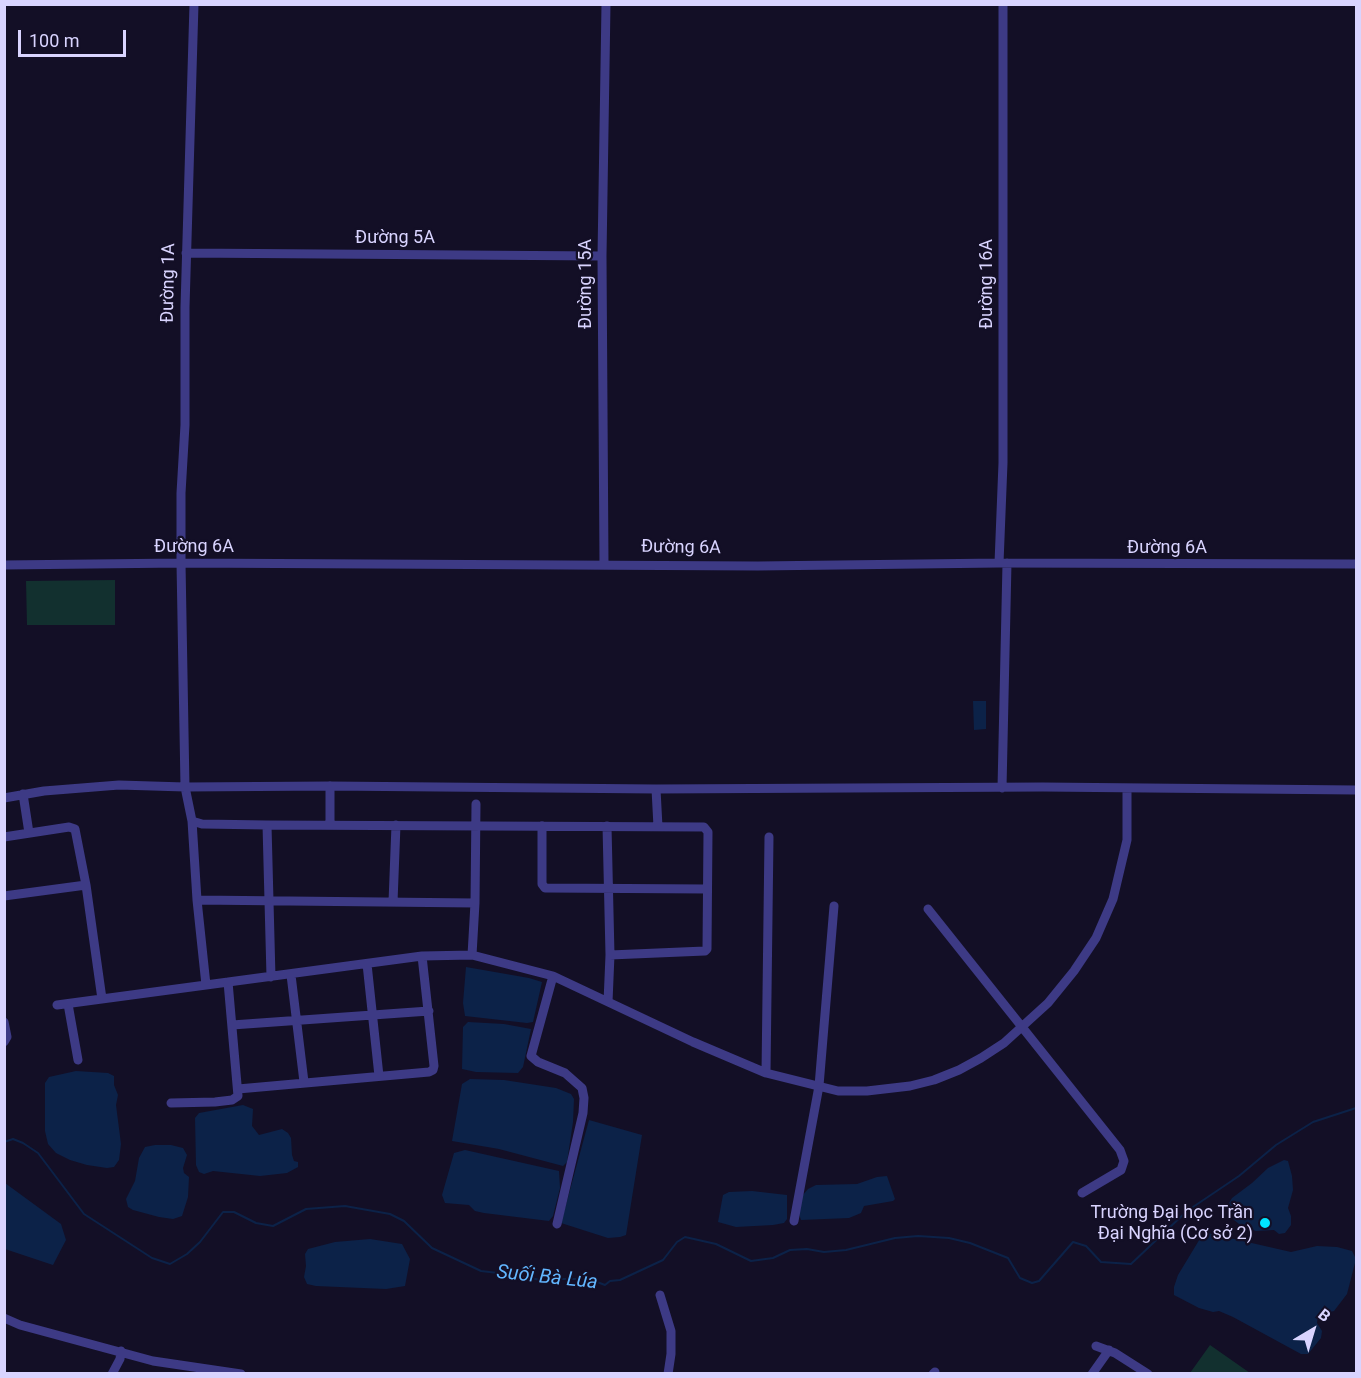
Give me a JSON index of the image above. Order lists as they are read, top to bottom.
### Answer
{
  "streets": {
    "street": [
      "Đường 5A",
      "Đường 1A",
      "Đường 15A",
      "Đường 16A",
      "Đường 6A"
    ]
  },
  "crossings": [
    ["Đường 5A", "Đường 1A"],
    ["Đường 5A", "Đường 15A"],
    ["Đường 1A", "Đường 6A"],
    ["Đường 15A", "Đường 6A"],
    ["Đường 16A", "Đường 6A"]
  ],
  "water": ["Suối Bà Lúa"],
  "places": ["Trường Đại học Trần Đại Nghĩa (Cơ sở 2)"],
  "scale_bar": "100 m",
  "north": "top right"
}
